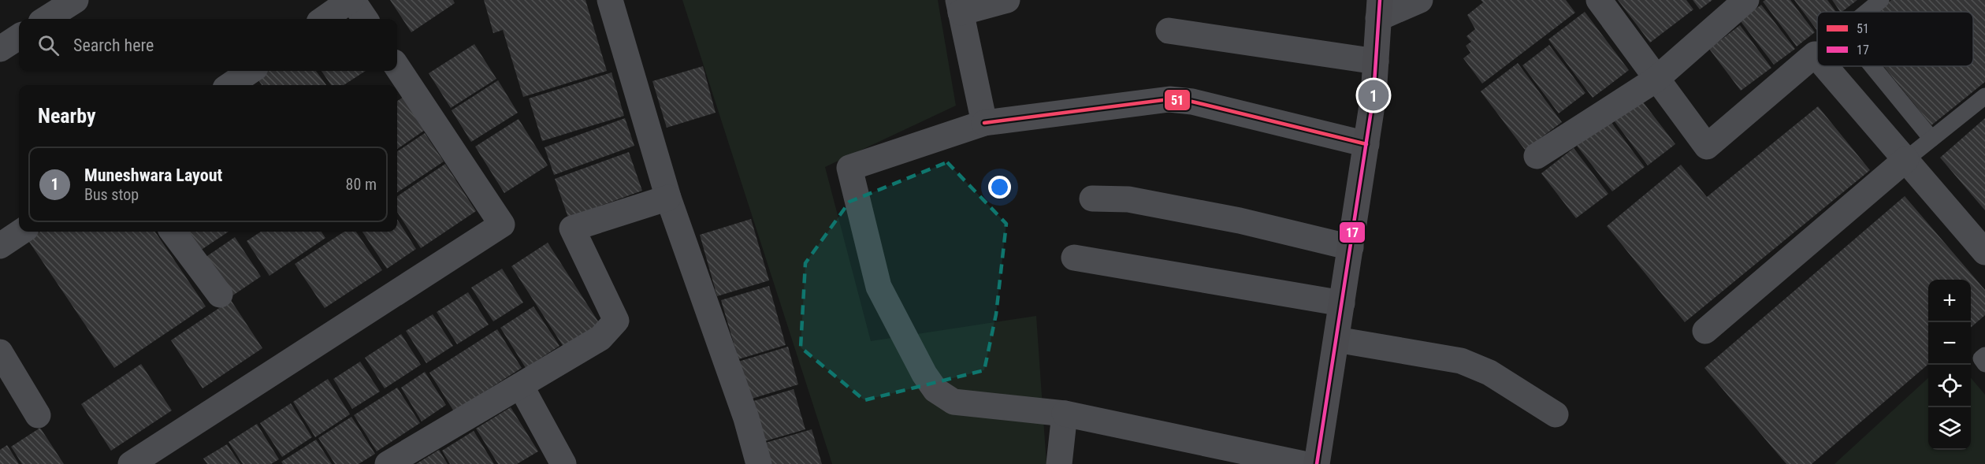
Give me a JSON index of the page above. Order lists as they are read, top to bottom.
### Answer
{
  "lines": ["transit line 17", "transit line 51"],
  "legend": ["51", "17"],
  "page": {
    "search": "Search here",
    "pins": "1",
    "heading": "Nearby",
    "list": [
      {
        "mark": "1",
        "name": "Muneshwara Layout",
        "note": "Bus stop",
        "value": "80 m"
      }
    ],
    "map_buttons": ["+", "−"]
  }
}
